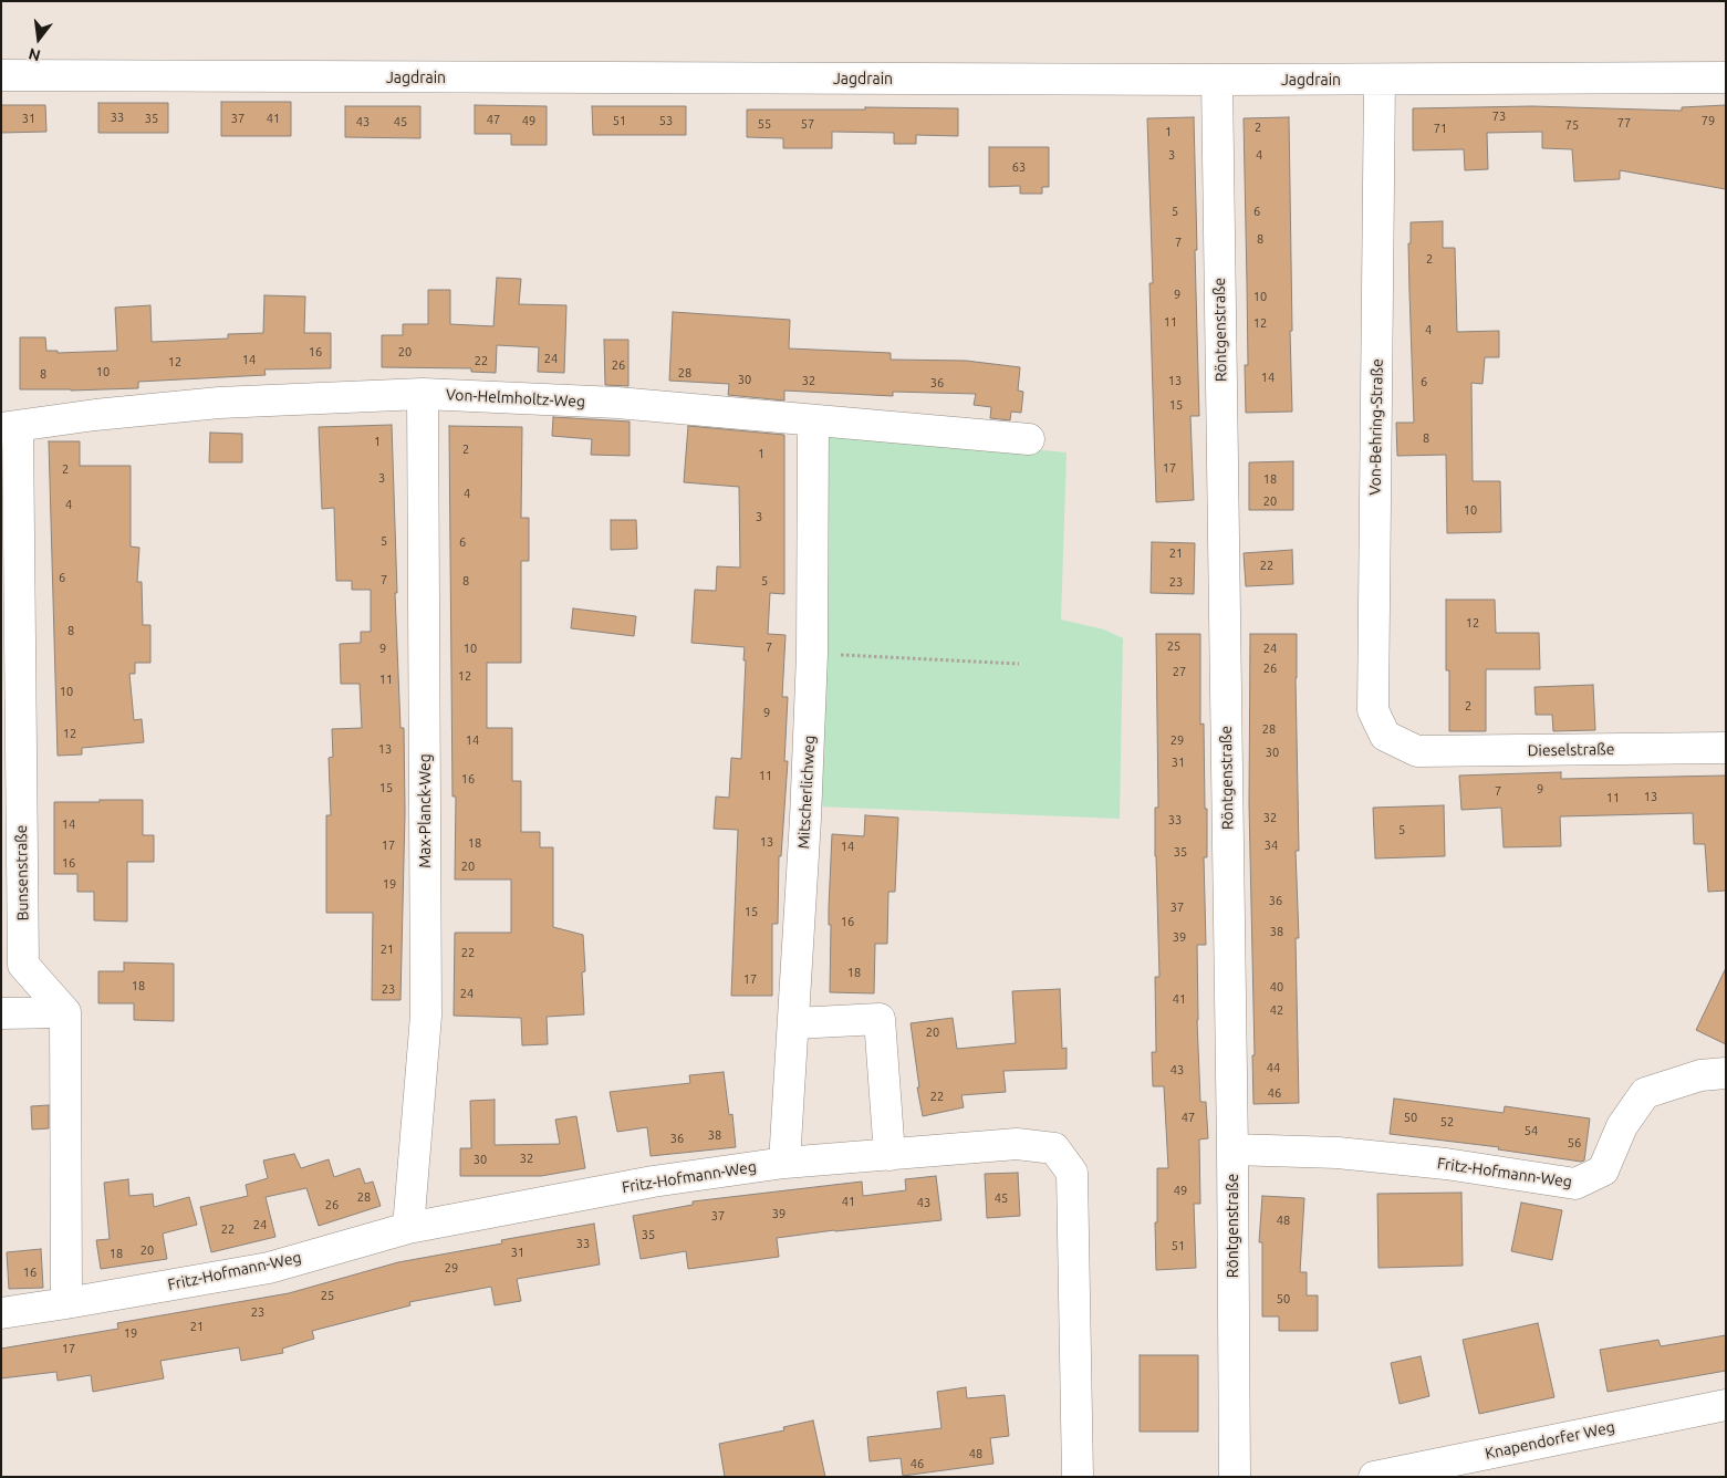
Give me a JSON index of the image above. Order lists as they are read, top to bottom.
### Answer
{
  "streets": {
    "street": [
      "Jagdrain",
      "Röntgenstraße",
      "Von-Helmholtz-Weg",
      "Von-Behring-Straße",
      "Dieselstraße",
      "Mitscherlichweg",
      "Max-Planck-Weg",
      "Bunsenstraße",
      "Fritz-Hofmann-Weg",
      "Knapendorfer Weg"
    ]
  },
  "crossings": [
    ["Jagdrain", "Röntgenstraße"],
    ["Jagdrain", "Von-Behring-Straße"],
    ["Röntgenstraße", "Fritz-Hofmann-Weg"],
    ["Von-Helmholtz-Weg", "Mitscherlichweg"],
    ["Von-Helmholtz-Weg", "Max-Planck-Weg"],
    ["Von-Helmholtz-Weg", "Bunsenstraße"],
    ["Von-Behring-Straße", "Dieselstraße"],
    ["Mitscherlichweg", "Fritz-Hofmann-Weg"],
    ["Max-Planck-Weg", "Fritz-Hofmann-Weg"]
  ],
  "house_numbers": [
    "73",
    "33",
    "31",
    "35",
    "37",
    "41",
    "47",
    "49",
    "51",
    "53",
    "79",
    "43",
    "45",
    "77",
    "55",
    "57",
    "75",
    "2",
    "71",
    "1",
    "3",
    "4",
    "63",
    "5",
    "6",
    "8",
    "7",
    "2",
    "9",
    "10",
    "11",
    "12",
    "4",
    "16",
    "20",
    "24",
    "14",
    "22",
    "12",
    "26",
    "10",
    "28",
    "8",
    "14",
    "30",
    "32",
    "13",
    "6",
    "36",
    "15",
    "8",
    "1",
    "2",
    "1",
    "17",
    "2",
    "3",
    "18",
    "4",
    "20",
    "4",
    "10",
    "3",
    "5",
    "6",
    "21",
    "22",
    "6",
    "7",
    "8",
    "5",
    "23",
    "12",
    "8",
    "25",
    "7",
    "9",
    "10",
    "24",
    "26",
    "27",
    "12",
    "11",
    "10",
    "2",
    "9",
    "28",
    "12",
    "14",
    "29",
    "13",
    "30",
    "31",
    "11",
    "16",
    "15",
    "9",
    "7",
    "13",
    "11",
    "32",
    "33",
    "14",
    "5",
    "13",
    "18",
    "17",
    "34",
    "14",
    "35",
    "16",
    "20",
    "19",
    "36",
    "37",
    "15",
    "16",
    "38",
    "39",
    "21",
    "22",
    "18",
    "17",
    "18",
    "40",
    "23",
    "24",
    "41",
    "42",
    "20",
    "44",
    "43",
    "46",
    "22",
    "47",
    "50",
    "52",
    "54",
    "38",
    "36",
    "56",
    "32",
    "30",
    "49",
    "28",
    "45",
    "41",
    "43",
    "26",
    "39",
    "37",
    "48",
    "24",
    "22",
    "35",
    "33",
    "51",
    "20",
    "31",
    "18",
    "29",
    "16",
    "25",
    "50",
    "23",
    "21",
    "19",
    "17",
    "48",
    "46"
  ],
  "north": "bottom"
}
